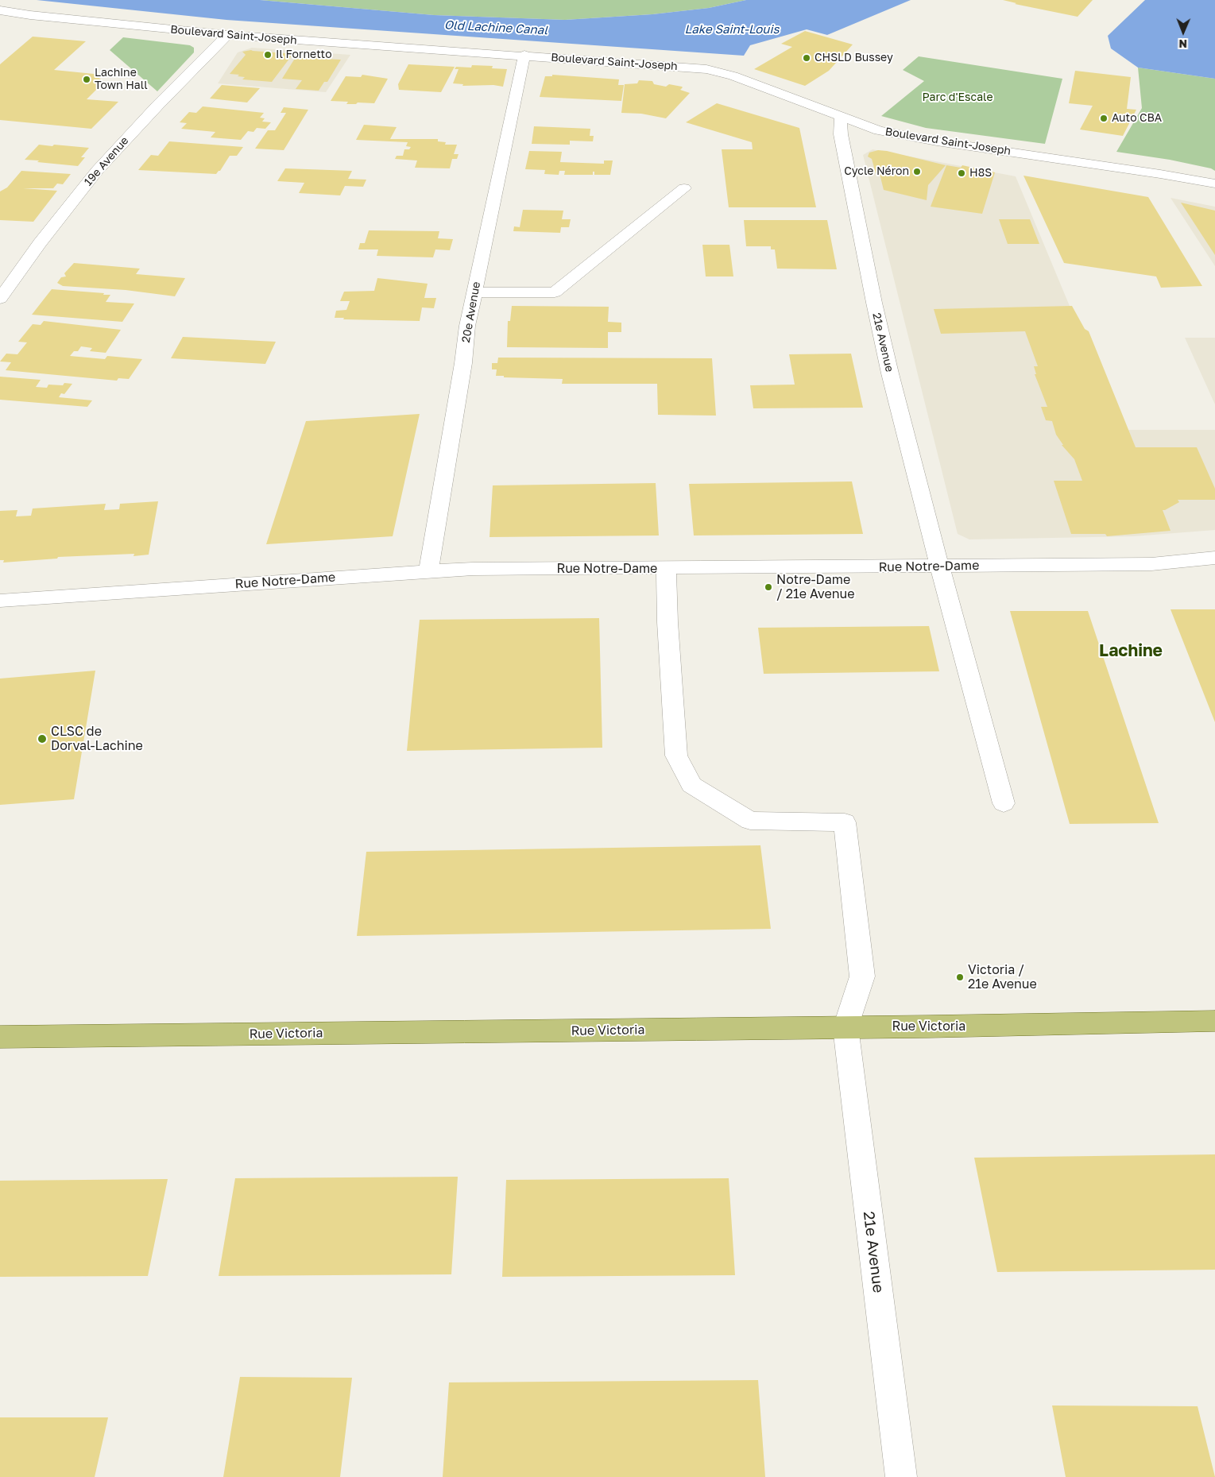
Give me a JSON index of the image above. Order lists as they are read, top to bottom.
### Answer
{
  "streets": {
    "main road": ["Rue Victoria"],
    "street": [
      "Boulevard Saint-Joseph",
      "19e Avenue",
      "20e Avenue",
      "21e Avenue",
      "Rue Notre-Dame"
    ]
  },
  "crossings": [
    ["Boulevard Saint-Joseph", "19e Avenue"],
    ["Boulevard Saint-Joseph", "20e Avenue"],
    ["Boulevard Saint-Joseph", "21e Avenue"],
    ["20e Avenue", "Rue Notre-Dame"],
    ["21e Avenue", "Rue Notre-Dame"],
    ["21e Avenue", "Rue Victoria"]
  ],
  "districts": ["Lachine"],
  "water": ["Old Lachine Canal", "Lake Saint-Louis"],
  "parks": ["Parc d'Escale"],
  "places": [
    "Il Fornetto",
    "CHSLD Bussey",
    "Lachine Town Hall",
    "Auto CBA",
    "Cycle Néron",
    "H8S",
    "Notre-Dame / 21e Avenue",
    "CLSC de Dorval-Lachine",
    "Victoria / 21e Avenue"
  ],
  "north": "bottom"
}
